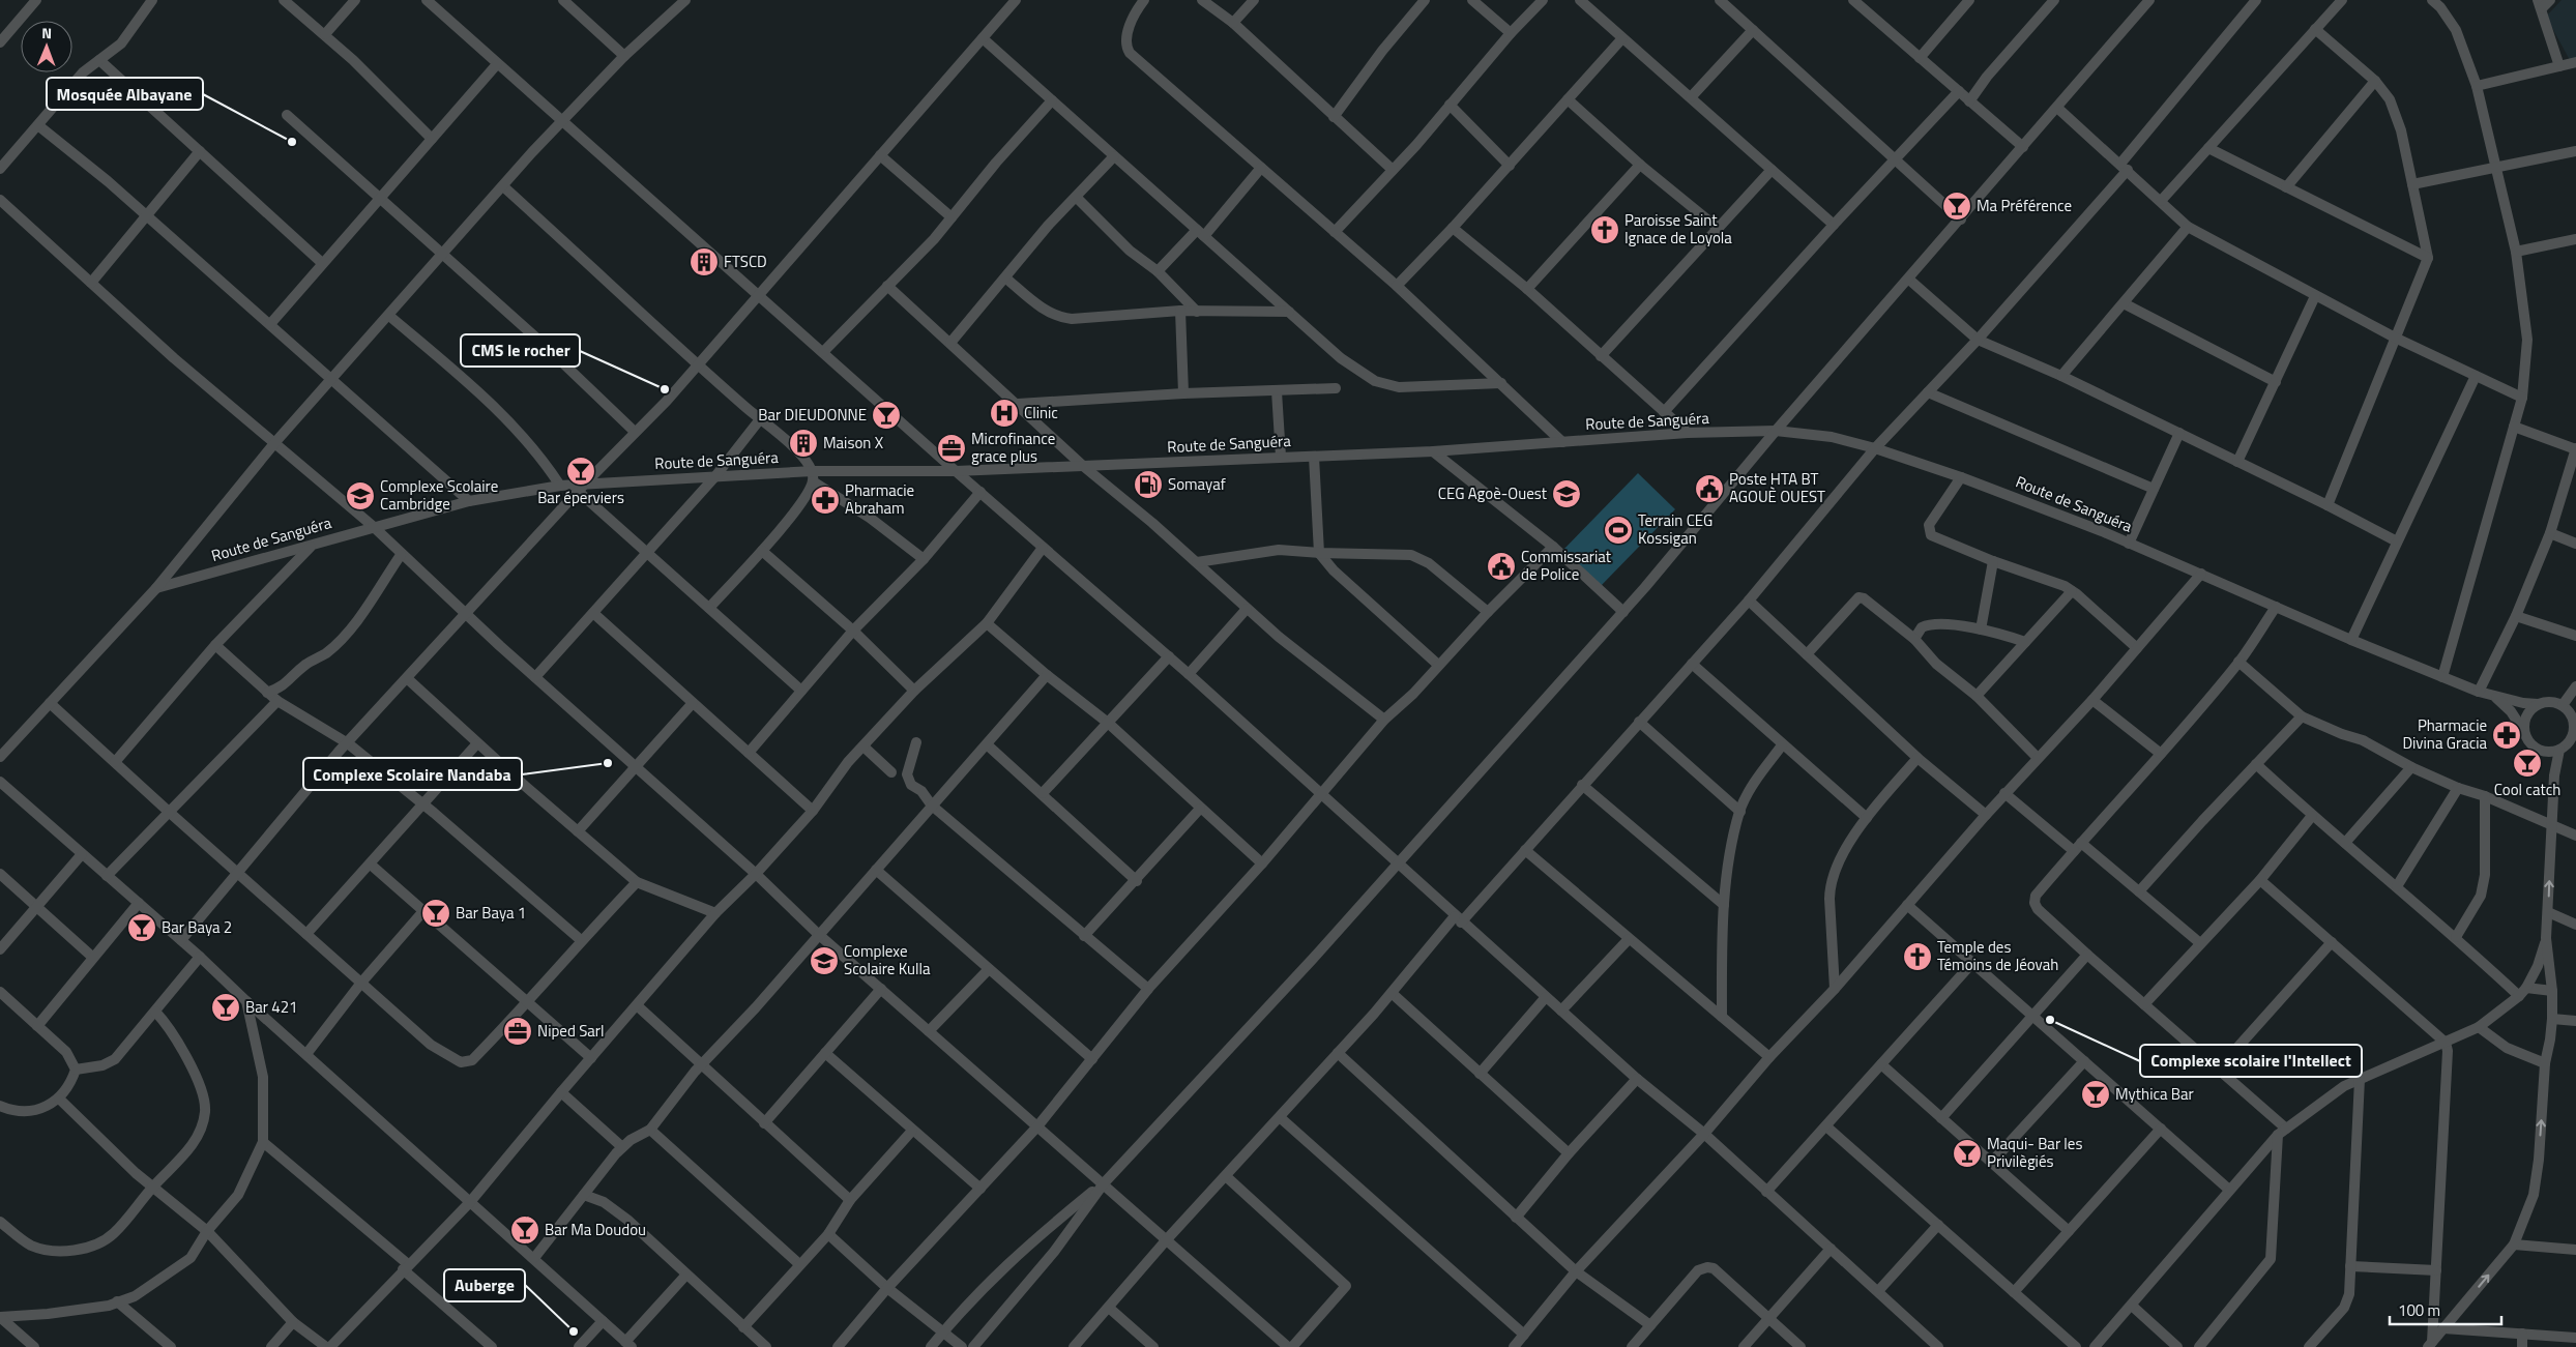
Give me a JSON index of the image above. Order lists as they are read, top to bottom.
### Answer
{
  "streets": {
    "street": ["Route de Sanguéra"]
  },
  "places": {
    "other": [
      "Mosquée Albayane",
      "CMS le rocher",
      "Complexe Scolaire Nandaba",
      "Complexe scolaire l'Intellect",
      "Auberge"
    ],
    "bar": [
      "Ma Préférence",
      "Bar DIEUDONNE",
      "Bar éperviers",
      "Cool catch",
      "Bar Baya 1",
      "Bar Baya 2",
      "Bar 421",
      "Mythica Bar",
      "Maqui- Bar les Privilègiés",
      "Bar Ma Doudou"
    ],
    "church": ["Paroisse Saint Ignace de Loyola", "Temple des Témoins de Jéovah"],
    "building": ["FTSCD", "Maison X"],
    "hospital": ["Clinic"],
    "office": ["Microfinance grace plus", "Niped Sarl"],
    "fuel station": ["Somayaf"],
    "public building": ["Poste HTA BT AGOUÈ OUEST", "Commissariat de Police"],
    "school or university": ["CEG Agoè-Ouest", "Complexe Scolaire Cambridge", "Complexe Scolaire Kulla"],
    "pharmacy": ["Pharmacie Abraham", "Pharmacie Divina Gracia"],
    "sports": ["Terrain CEG Kossigan"]
  },
  "scale_bar": "100 m",
  "north": "top"
}
